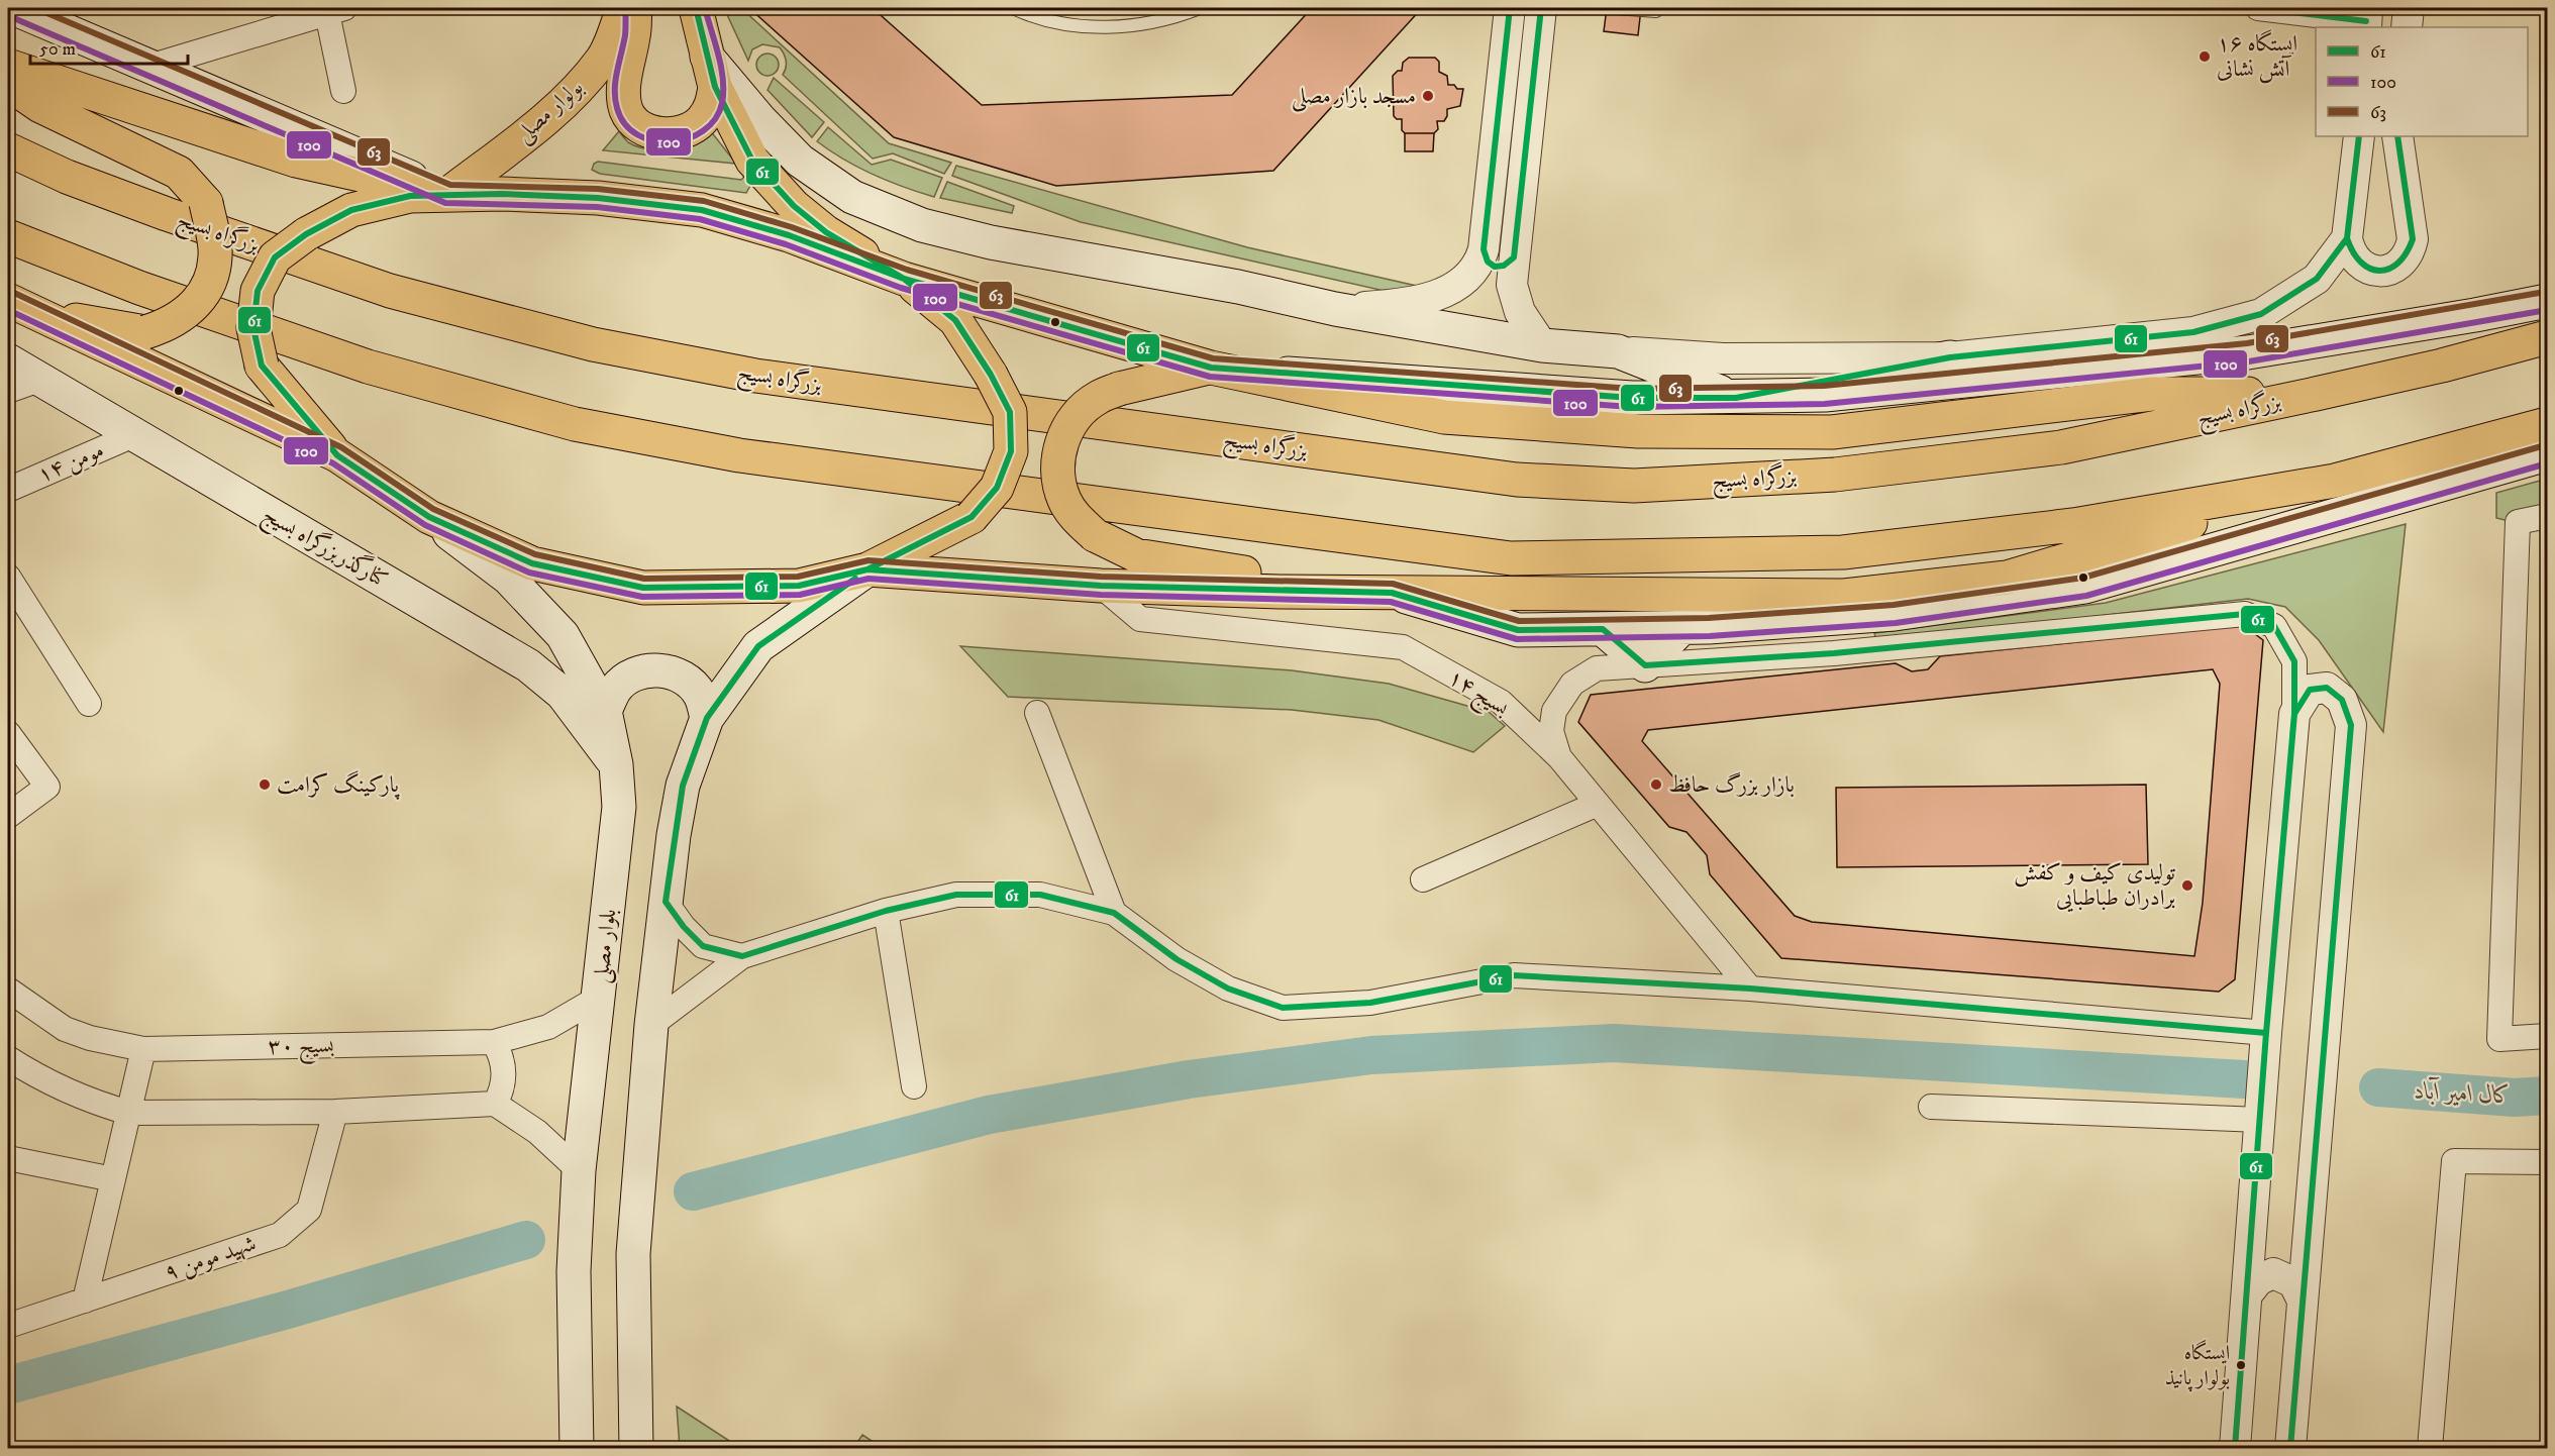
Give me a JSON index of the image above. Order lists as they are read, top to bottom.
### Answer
{
  "streets": {
    "main road": [
      "بولوار مصلی",
      "بزرگراه بسیج",
      "کنارگذربزرگراه بسیج",
      "بلوار مصلی"
    ],
    "street": [
      "مومن ۱۴",
      "بسیج ۱۴",
      "بسیج ۳۰",
      "شهید مومن ۹"
    ]
  },
  "crossings": [
    ["مومن ۱۴", "کنارگذربزرگراه بسیج"],
    ["کنارگذربزرگراه بسیج", "بلوار مصلی"],
    ["بلوار مصلی", "بسیج ۳۰"]
  ],
  "water": ["کال امیر آباد"],
  "places": [
    "ایستگاه ۱۶ آتش نشانی",
    "مسجد بازار مصلی",
    "پارکینگ کرامت",
    "بازار بزرگ حافظ",
    "تولیدی کیف و کفش برادران طباطبایی",
    "ایستگاه بولوار پانیذ"
  ],
  "lines": ["transit line 61", "transit line 100", "transit line 63"],
  "legend": ["61", "100", "63"],
  "scale_bar": "50 m"
}
